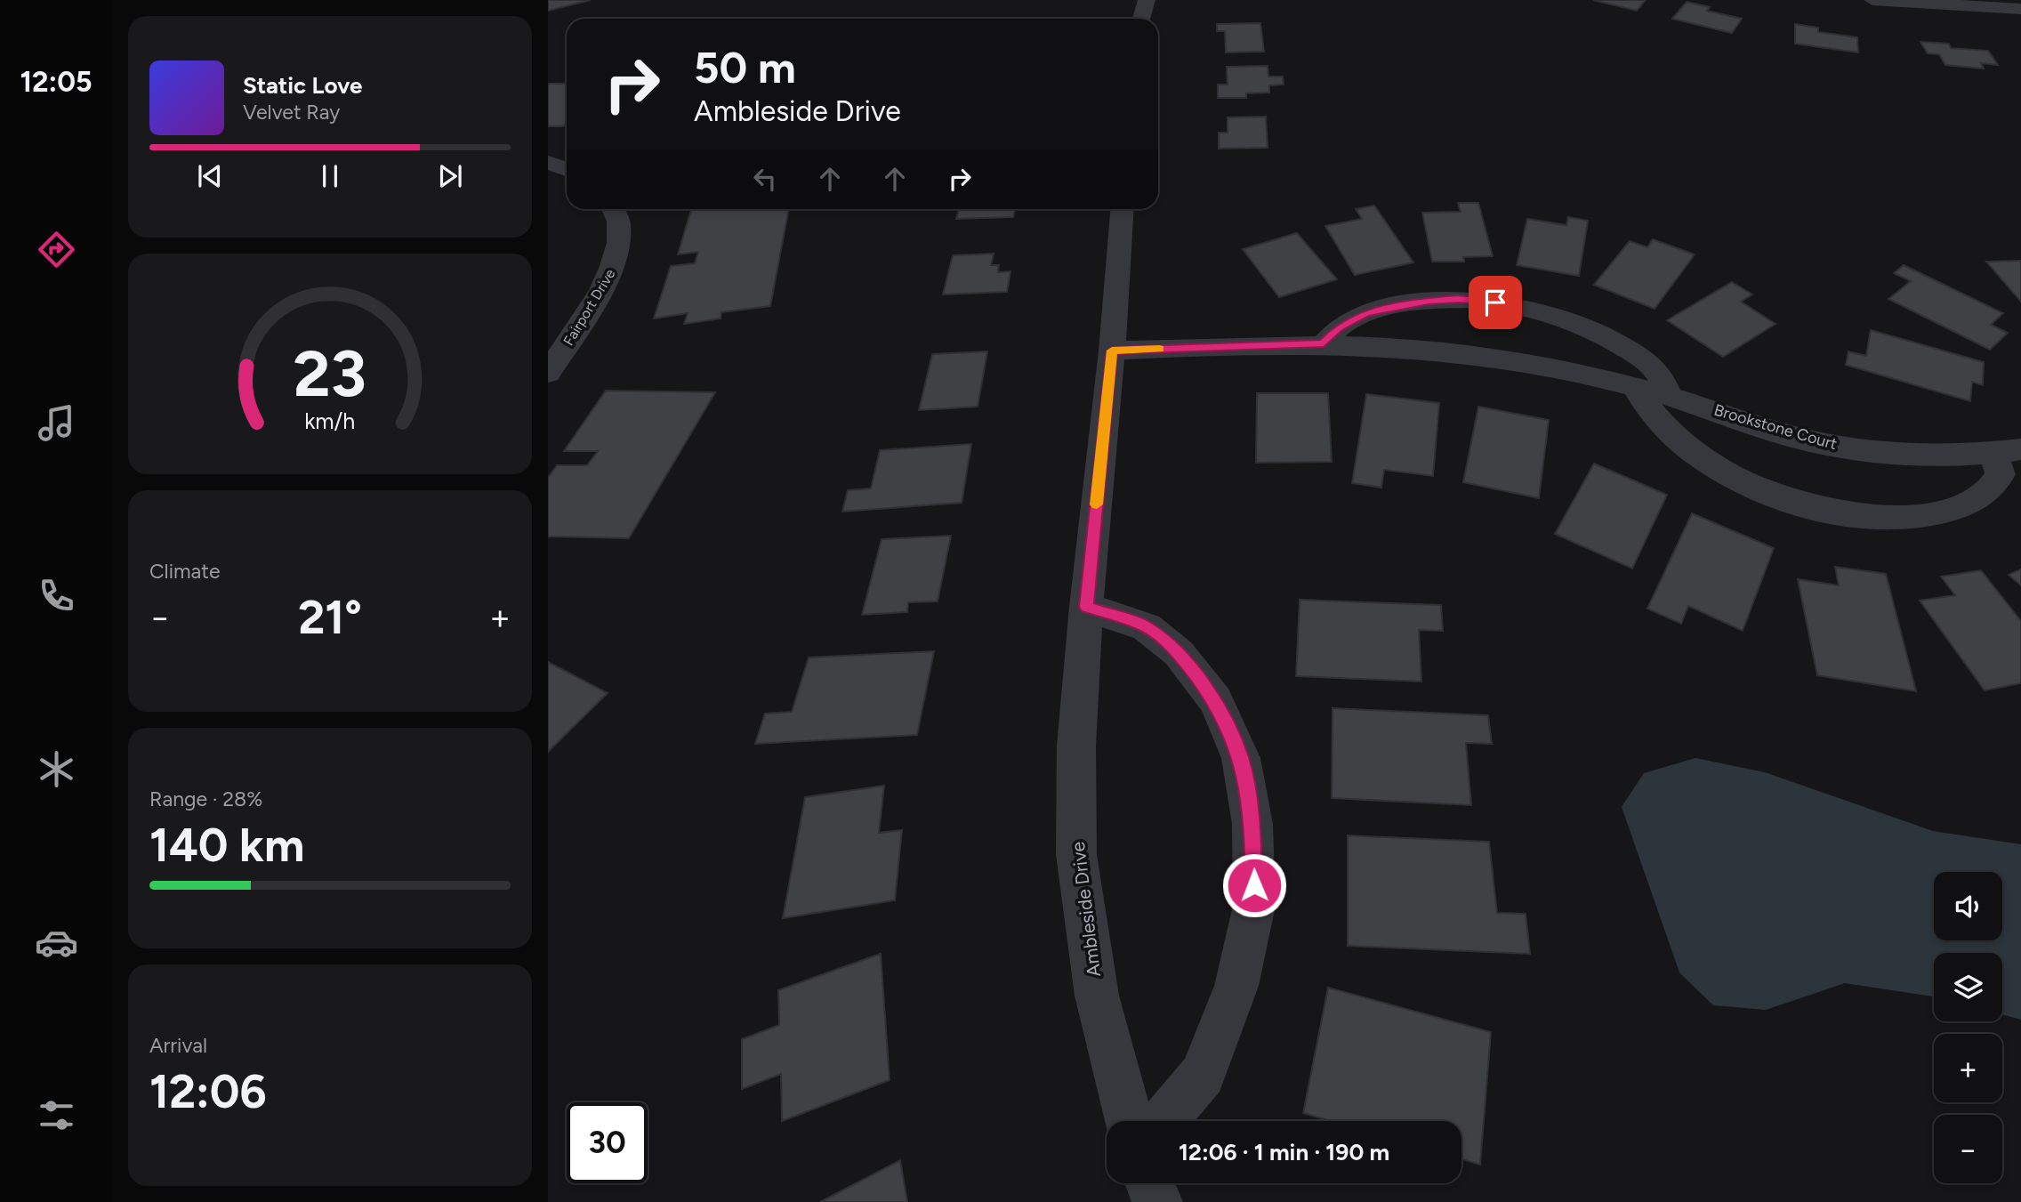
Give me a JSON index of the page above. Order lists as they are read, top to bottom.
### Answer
{
  "streets": {
    "street": ["Fairport Drive", "Brookstone Court", "Ambleside Drive"]
  },
  "crossings": [
    ["Brookstone Court", "Ambleside Drive"]
  ],
  "page": {
    "tabs": "12:05",
    "turn": ["50 m", "Ambleside Drive"],
    "song": ["Static Love", "Velvet Ray"],
    "tile": [
      "Climate",
      ["Range · 28%", "140 km"],
      ["Arrival", "12:06"]
    ],
    "heat": ["−", "21°", "+"],
    "map_buttons": ["+", "−"],
    "limit": "30",
    "trip": "12:06 · 1 min · 190 m",
    "gauge": ["23", "km/h"]
  }
}
